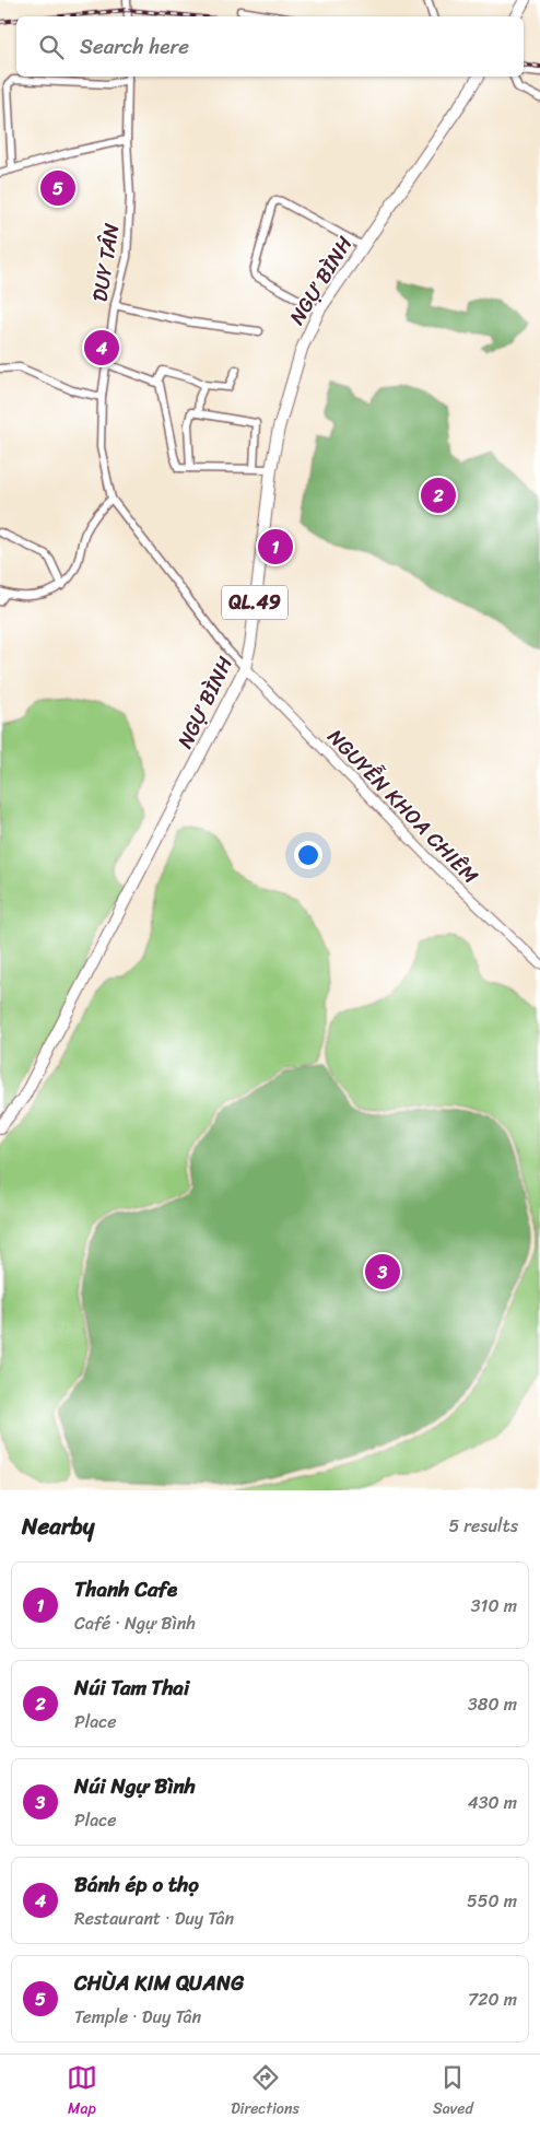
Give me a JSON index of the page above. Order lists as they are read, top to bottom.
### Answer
{
  "streets": {
    "highway": ["NGỰ BÌNH", "QL.49"],
    "street": ["DUY TÂN", "NGUYỄN KHOA CHIÊM"]
  },
  "crossings": [
    ["DUY TÂN", "NGỰ BÌNH"],
    ["DUY TÂN", "NGUYỄN KHOA CHIÊM"],
    ["NGỰ BÌNH", "NGUYỄN KHOA CHIÊM"]
  ],
  "page": {
    "search": "Search here",
    "pins": [
      "5",
      "4",
      "2",
      "1",
      "3"
    ],
    "heading": ["Nearby", "5 results"],
    "list": [
      {
        "mark": "1",
        "name": "Thanh Cafe",
        "note": "Café · Ngự Bình",
        "value": "310 m"
      },
      {
        "mark": "2",
        "name": "Núi Tam Thai",
        "note": "Place",
        "value": "380 m"
      },
      {
        "mark": "3",
        "name": "Núi Ngự Bình",
        "note": "Place",
        "value": "430 m"
      },
      {
        "mark": "4",
        "name": "Bánh ép o thọ",
        "note": "Restaurant · Duy Tân",
        "value": "550 m"
      },
      {
        "mark": "5",
        "name": "CHÙA KIM QUANG",
        "note": "Temple · Duy Tân",
        "value": "720 m"
      }
    ],
    "nav": ["Map", "Directions", "Saved"]
  }
}
